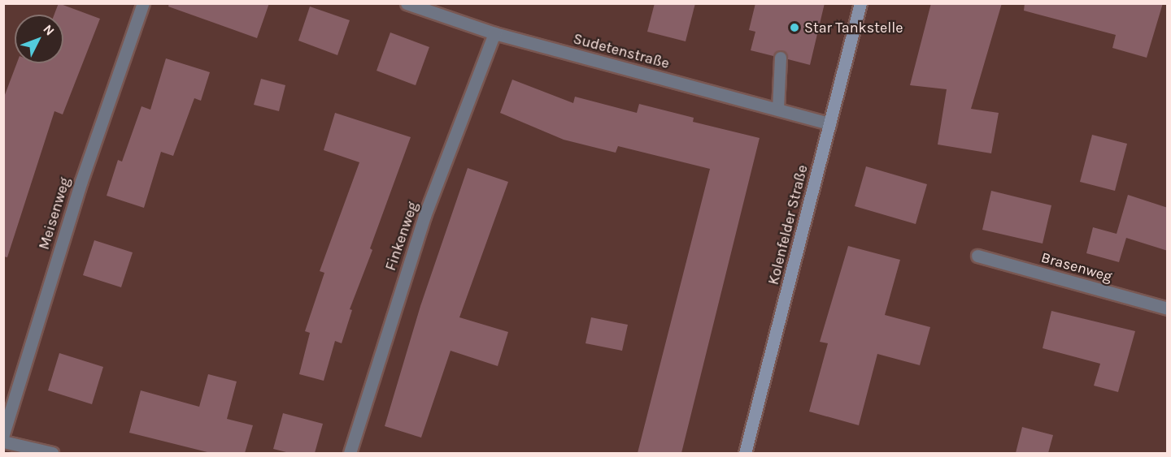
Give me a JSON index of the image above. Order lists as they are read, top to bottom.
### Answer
{
  "streets": {
    "main road": ["Kolenfelder Straße"],
    "street": [
      "Sudetenstraße",
      "Meisenweg",
      "Finkenweg",
      "Brasenweg"
    ]
  },
  "crossings": [
    ["Sudetenstraße", "Kolenfelder Straße"],
    ["Sudetenstraße", "Finkenweg"]
  ],
  "places": ["Star Tankstelle"],
  "north": "top right"
}
